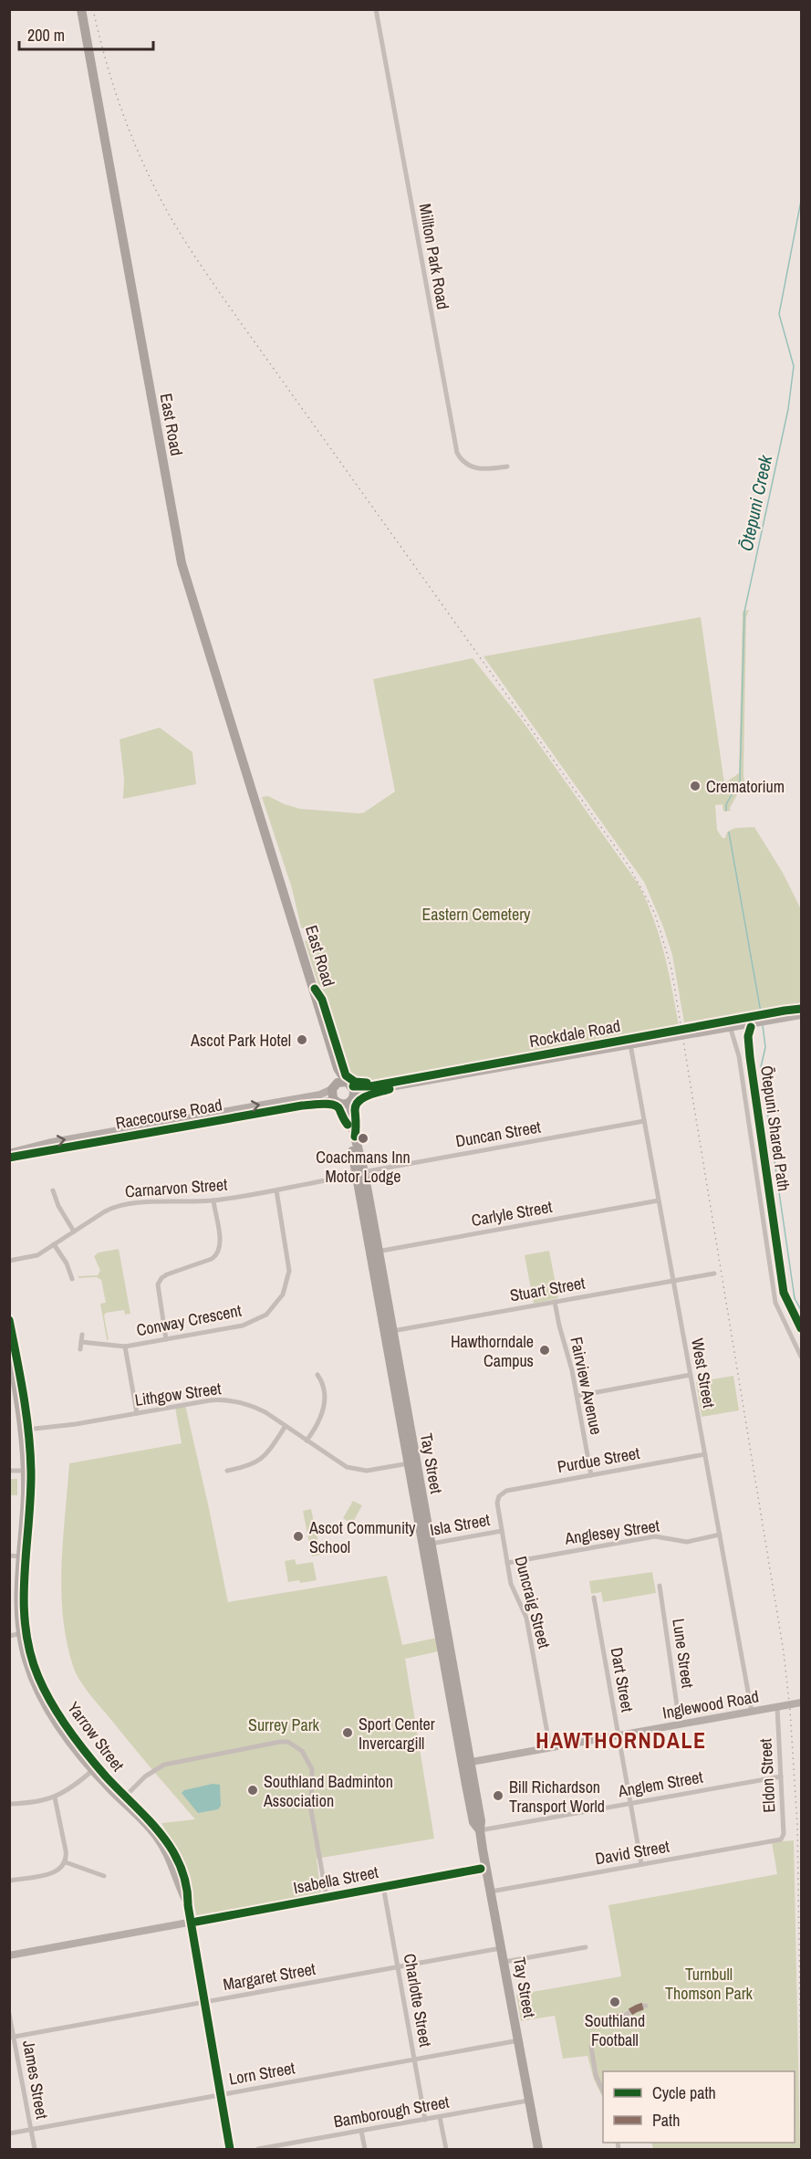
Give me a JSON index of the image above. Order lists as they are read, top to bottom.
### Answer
{
  "streets": {
    "highway": ["East Road", "Tay Street"],
    "street": [
      "Millton Park Road",
      "Rockdale Road",
      "Racecourse Road",
      "Duncan Street",
      "Carnarvon Street",
      "Carlyle Street",
      "Stuart Street",
      "Conway Crescent",
      "West Street",
      "Fairview Avenue",
      "Lithgow Street",
      "Purdue Street",
      "Isla Street",
      "Anglesey Street",
      "Duncraig Street",
      "Lune Street",
      "Dart Street",
      "Inglewood Road",
      "Yarrow Street",
      "Eldon Street",
      "Anglem Street",
      "David Street",
      "Isabella Street",
      "Margaret Street",
      "Charlotte Street",
      "Lorn Street",
      "James Street",
      "Bamborough Street"
    ],
    "cycle path": ["Ōtepuni Shared Path"]
  },
  "crossings": [
    ["East Road", "Rockdale Road"],
    ["East Road", "Racecourse Road"],
    ["East Road", "Tay Street"],
    ["Rockdale Road", "Racecourse Road"],
    ["Rockdale Road", "West Street"],
    ["Rockdale Road", "Tay Street"],
    ["Racecourse Road", "Tay Street"],
    ["Duncan Street", "Carnarvon Street"],
    ["Duncan Street", "West Street"],
    ["Duncan Street", "Tay Street"],
    ["Carnarvon Street", "Conway Crescent"],
    ["Carnarvon Street", "Tay Street"],
    ["Carlyle Street", "West Street"],
    ["Carlyle Street", "Tay Street"],
    ["Stuart Street", "West Street"],
    ["Stuart Street", "Fairview Avenue"],
    ["Stuart Street", "Tay Street"],
    ["West Street", "Purdue Street"],
    ["West Street", "Anglesey Street"],
    ["West Street", "Inglewood Road"],
    ["Fairview Avenue", "Purdue Street"],
    ["Lithgow Street", "Tay Street"],
    ["Lithgow Street", "Yarrow Street"],
    ["Purdue Street", "Duncraig Street"],
    ["Tay Street", "Isla Street"],
    ["Tay Street", "Inglewood Road"],
    ["Tay Street", "Anglem Street"],
    ["Tay Street", "David Street"],
    ["Tay Street", "Isabella Street"],
    ["Tay Street", "Margaret Street"],
    ["Tay Street", "Lorn Street"],
    ["Tay Street", "Bamborough Street"],
    ["Isla Street", "Duncraig Street"],
    ["Anglesey Street", "Duncraig Street"],
    ["Duncraig Street", "Inglewood Road"],
    ["Lune Street", "Inglewood Road"],
    ["Dart Street", "Inglewood Road"],
    ["Dart Street", "Anglem Street"],
    ["Dart Street", "David Street"],
    ["Inglewood Road", "Eldon Street"],
    ["Yarrow Street", "Isabella Street"],
    ["Yarrow Street", "Margaret Street"],
    ["Yarrow Street", "Lorn Street"],
    ["Eldon Street", "Anglem Street"],
    ["Eldon Street", "David Street"],
    ["Isabella Street", "Charlotte Street"],
    ["Margaret Street", "Charlotte Street"],
    ["Margaret Street", "James Street"],
    ["Charlotte Street", "Lorn Street"],
    ["Charlotte Street", "Bamborough Street"],
    ["Lorn Street", "James Street"]
  ],
  "districts": ["HAWTHORNDALE"],
  "water": ["Ōtepuni Creek"],
  "parks": ["Eastern Cemetery", "Surrey Park", "Turnbull Thomson Park"],
  "places": [
    "Crematorium",
    "Ascot Park Hotel",
    "Coachmans Inn Motor Lodge",
    "Hawthorndale Campus",
    "Ascot Community School",
    "Sport Center Invercargill",
    "Southland Badminton Association",
    "Bill Richardson Transport World",
    "Southland Football"
  ],
  "legend": ["Cycle path", "Path"],
  "scale_bar": "200 m"
}
